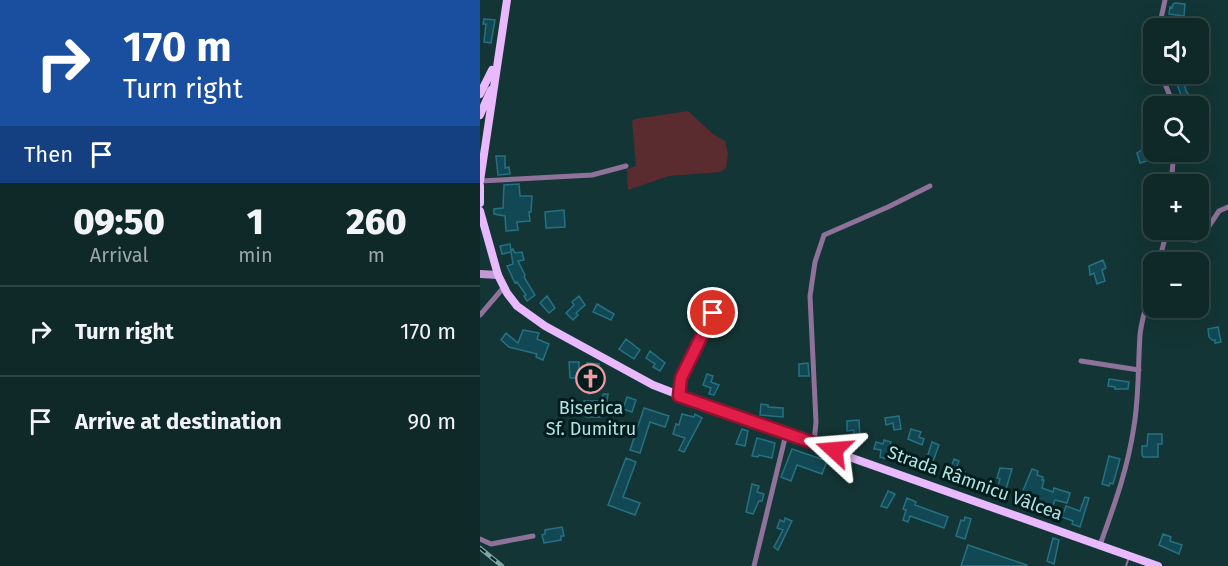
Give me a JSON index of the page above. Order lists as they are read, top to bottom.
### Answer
{
  "streets": {
    "main road": ["Strada Râmnicu Vâlcea"]
  },
  "places": {
    "church": ["Biserica Sf. Dumitru"]
  },
  "page": {
    "turn": ["170 m", "Turn right"],
    "map_buttons": ["+", "−"],
    "then": "Then",
    "eta": [
      "09:50",
      "Arrival",
      "1",
      "min",
      "260",
      "m"
    ],
    "list": [
      {
        "name": "Turn right",
        "value": "170 m"
      },
      {
        "name": "Arrive at destination",
        "value": "90 m"
      }
    ]
  }
}
